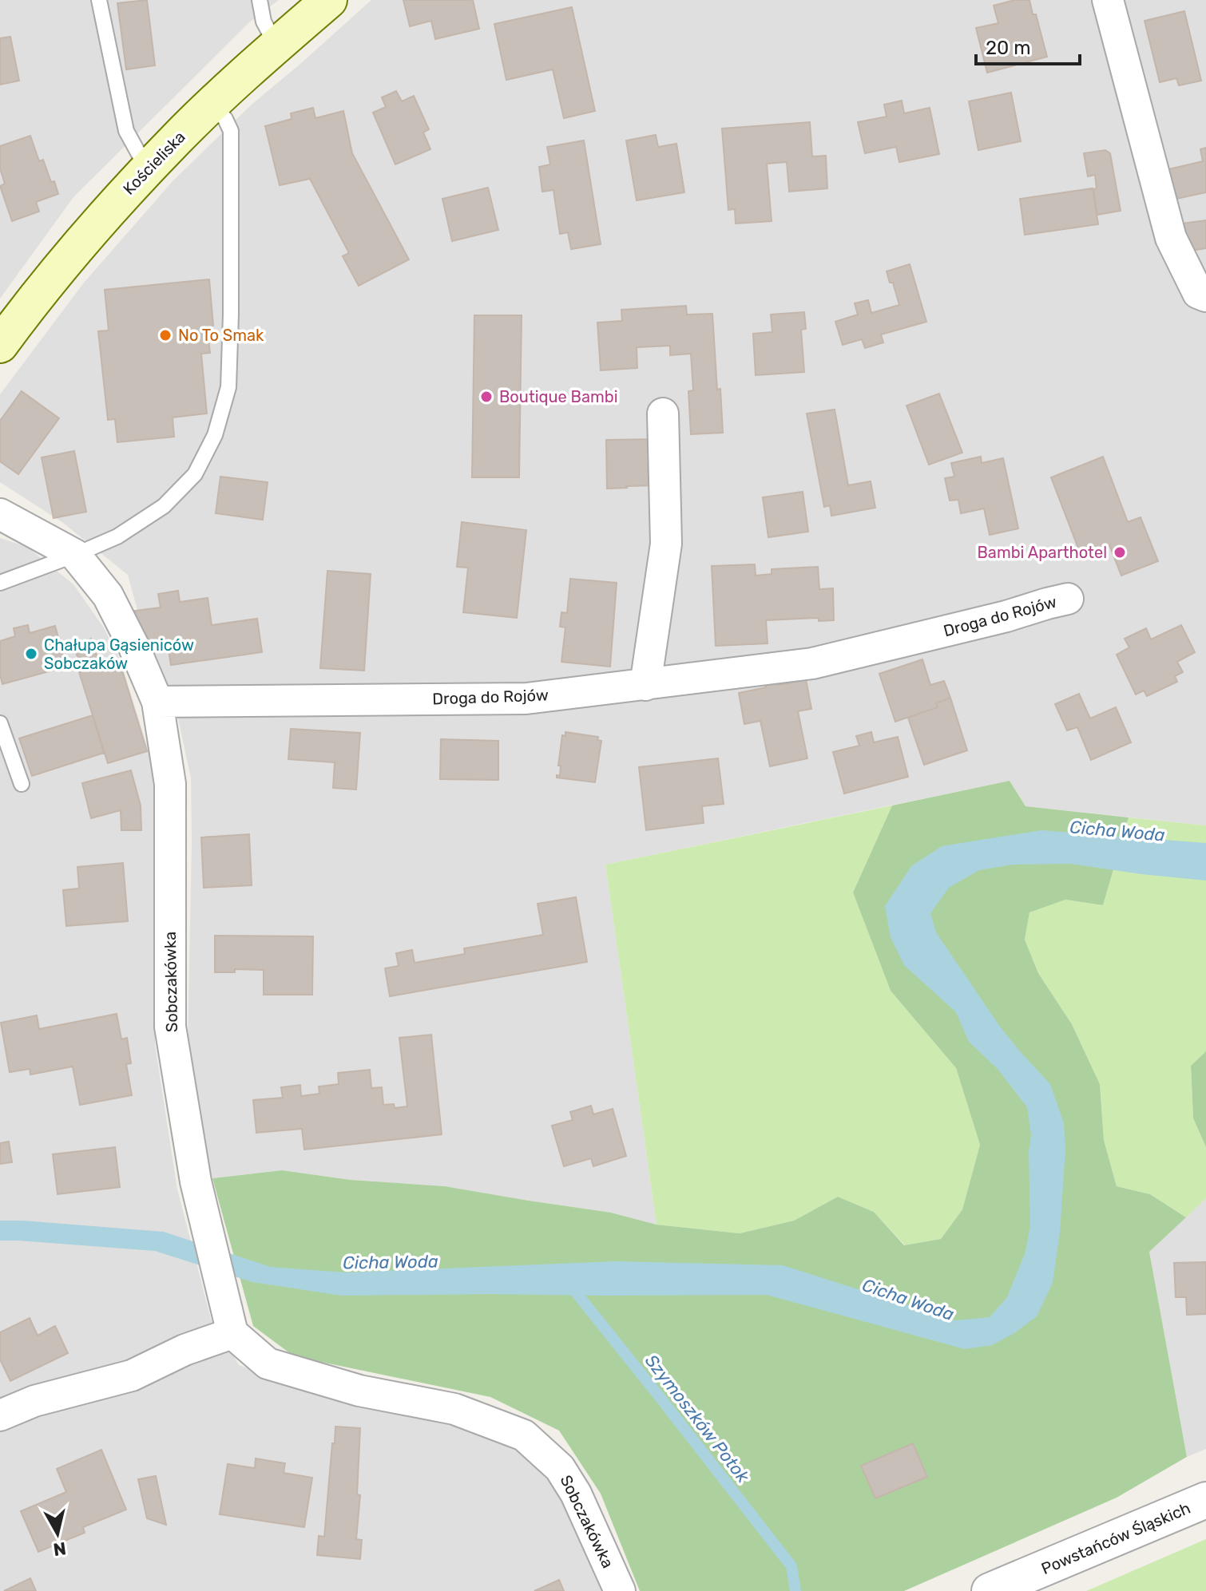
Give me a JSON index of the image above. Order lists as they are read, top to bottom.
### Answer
{
  "streets": {
    "main road": ["Kościeliska"],
    "street": ["Droga do Rojów", "Sobczakówka", "Powstańców Śląskich"]
  },
  "crossings": [
    ["Droga do Rojów", "Sobczakówka"]
  ],
  "water": ["Cicha Woda", "Szymoszków Potok"],
  "places": [
    "No To Smak",
    "Boutique Bambi",
    "Bambi Aparthotel",
    "Chałupa Gąsieniców Sobczaków"
  ],
  "scale_bar": "20 m",
  "north": "bottom"
}
